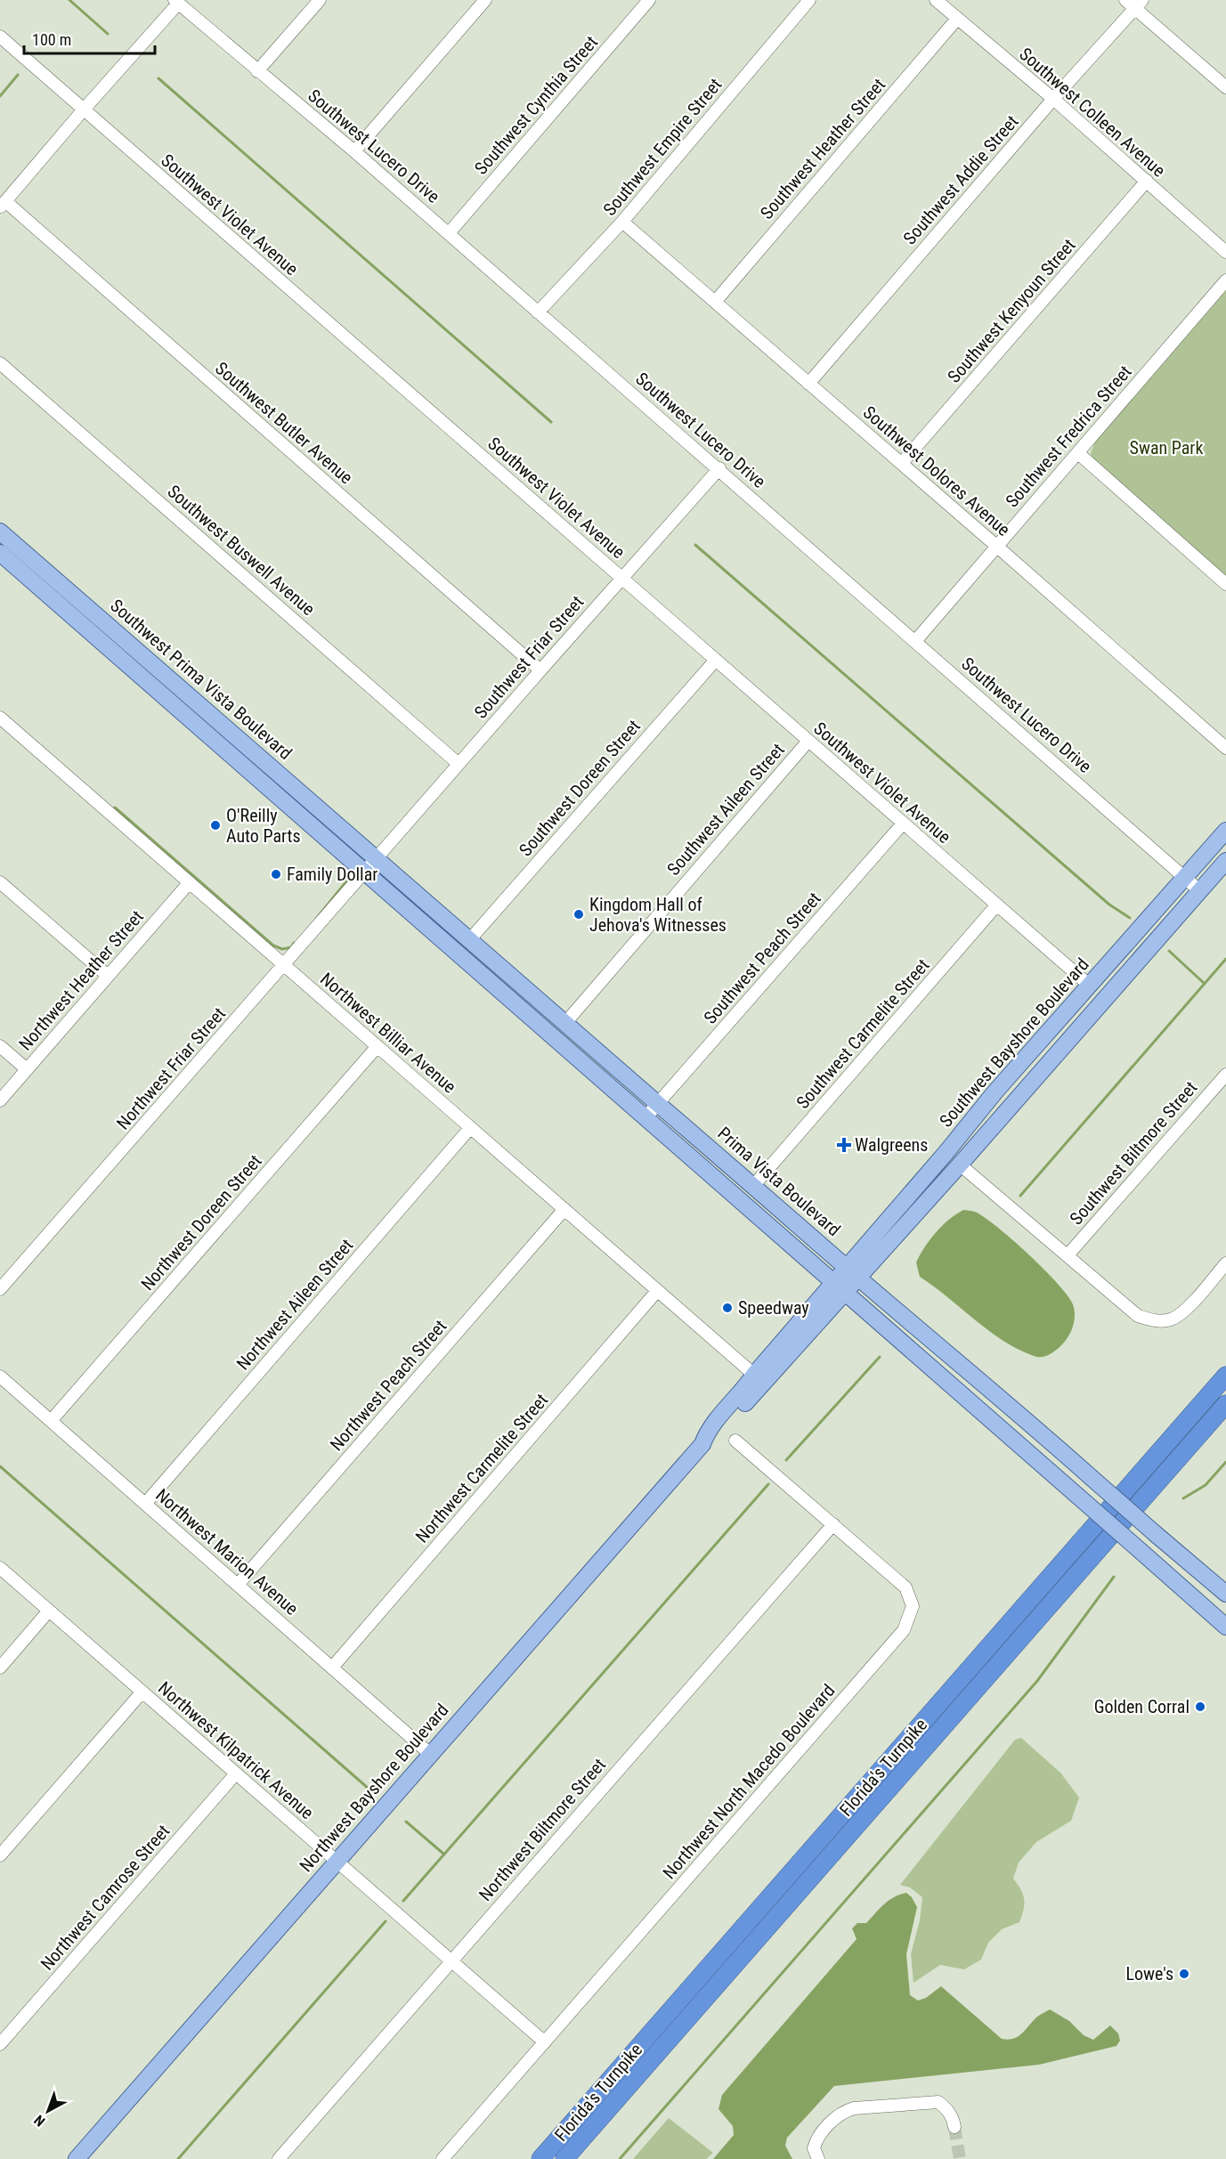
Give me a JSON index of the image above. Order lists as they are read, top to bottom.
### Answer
{
  "streets": {
    "highway": ["Florida's Turnpike"],
    "main road": [
      "Southwest Prima Vista Boulevard",
      "Southwest Bayshore Boulevard",
      "Prima Vista Boulevard",
      "Northwest Bayshore Boulevard"
    ],
    "street": [
      "Southwest Cynthia Street",
      "Southwest Colleen Avenue",
      "Southwest Lucero Drive",
      "Southwest Empire Street",
      "Southwest Heather Street",
      "Southwest Addie Street",
      "Southwest Violet Avenue",
      "Southwest Kenyoun Street",
      "Southwest Butler Avenue",
      "Southwest Fredrica Street",
      "Southwest Dolores Avenue",
      "Southwest Buswell Avenue",
      "Southwest Friar Street",
      "Southwest Doreen Street",
      "Southwest Aileen Street",
      "Southwest Peach Street",
      "Northwest Heather Street",
      "Northwest Billiar Avenue",
      "Southwest Carmelite Street",
      "Northwest Friar Street",
      "Southwest Biltmore Street",
      "Northwest Doreen Street",
      "Northwest Aileen Street",
      "Northwest Peach Street",
      "Northwest Carmelite Street",
      "Northwest Marion Avenue",
      "Northwest Kilpatrick Avenue",
      "Northwest North Macedo Boulevard",
      "Northwest Biltmore Street",
      "Northwest Camrose Street"
    ]
  },
  "crossings": [
    ["Southwest Cynthia Street", "Southwest Lucero Drive"],
    ["Southwest Colleen Avenue", "Southwest Heather Street"],
    ["Southwest Colleen Avenue", "Southwest Addie Street"],
    ["Southwest Colleen Avenue", "Southwest Kenyoun Street"],
    ["Southwest Lucero Drive", "Southwest Empire Street"],
    ["Southwest Lucero Drive", "Southwest Fredrica Street"],
    ["Southwest Lucero Drive", "Southwest Friar Street"],
    ["Southwest Lucero Drive", "Southwest Bayshore Boulevard"],
    ["Southwest Empire Street", "Southwest Dolores Avenue"],
    ["Southwest Heather Street", "Southwest Dolores Avenue"],
    ["Southwest Addie Street", "Southwest Dolores Avenue"],
    ["Southwest Violet Avenue", "Southwest Friar Street"],
    ["Southwest Violet Avenue", "Southwest Doreen Street"],
    ["Southwest Violet Avenue", "Southwest Aileen Street"],
    ["Southwest Violet Avenue", "Southwest Peach Street"],
    ["Southwest Violet Avenue", "Southwest Carmelite Street"],
    ["Southwest Violet Avenue", "Southwest Bayshore Boulevard"],
    ["Southwest Kenyoun Street", "Southwest Dolores Avenue"],
    ["Southwest Butler Avenue", "Southwest Friar Street"],
    ["Southwest Fredrica Street", "Southwest Dolores Avenue"],
    ["Southwest Buswell Avenue", "Southwest Friar Street"],
    ["Southwest Friar Street", "Southwest Prima Vista Boulevard"],
    ["Southwest Friar Street", "Northwest Friar Street"],
    ["Southwest Friar Street", "Prima Vista Boulevard"],
    ["Southwest Prima Vista Boulevard", "Northwest Friar Street"],
    ["Southwest Prima Vista Boulevard", "Prima Vista Boulevard"],
    ["Southwest Doreen Street", "Prima Vista Boulevard"],
    ["Southwest Aileen Street", "Prima Vista Boulevard"],
    ["Southwest Peach Street", "Prima Vista Boulevard"],
    ["Northwest Heather Street", "Northwest Billiar Avenue"],
    ["Northwest Billiar Avenue", "Northwest Friar Street"],
    ["Northwest Billiar Avenue", "Northwest Doreen Street"],
    ["Northwest Billiar Avenue", "Northwest Aileen Street"],
    ["Northwest Billiar Avenue", "Northwest Peach Street"],
    ["Northwest Billiar Avenue", "Northwest Carmelite Street"],
    ["Northwest Billiar Avenue", "Northwest Bayshore Boulevard"],
    ["Southwest Carmelite Street", "Prima Vista Boulevard"],
    ["Southwest Bayshore Boulevard", "Prima Vista Boulevard"],
    ["Southwest Bayshore Boulevard", "Northwest Bayshore Boulevard"],
    ["Northwest Friar Street", "Prima Vista Boulevard"],
    ["Prima Vista Boulevard", "Northwest Bayshore Boulevard"],
    ["Northwest Doreen Street", "Northwest Marion Avenue"],
    ["Northwest Aileen Street", "Northwest Marion Avenue"],
    ["Northwest Peach Street", "Northwest Marion Avenue"],
    ["Northwest Carmelite Street", "Northwest Marion Avenue"],
    ["Northwest Marion Avenue", "Northwest Bayshore Boulevard"],
    ["Northwest Kilpatrick Avenue", "Northwest North Macedo Boulevard"],
    ["Northwest Kilpatrick Avenue", "Northwest Bayshore Boulevard"],
    ["Northwest Kilpatrick Avenue", "Northwest Biltmore Street"],
    ["Northwest Kilpatrick Avenue", "Northwest Camrose Street"],
    ["Northwest North Macedo Boulevard", "Northwest Biltmore Street"]
  ],
  "parks": ["Swan Park"],
  "places": {
    "other": [
      "O'Reilly Auto Parts",
      "Family Dollar",
      "Kingdom Hall of Jehova's Witnesses",
      "Speedway",
      "Golden Corral",
      "Lowe's"
    ],
    "health": ["Walgreens"]
  },
  "scale_bar": "100 m",
  "north": "bottom left"
}
